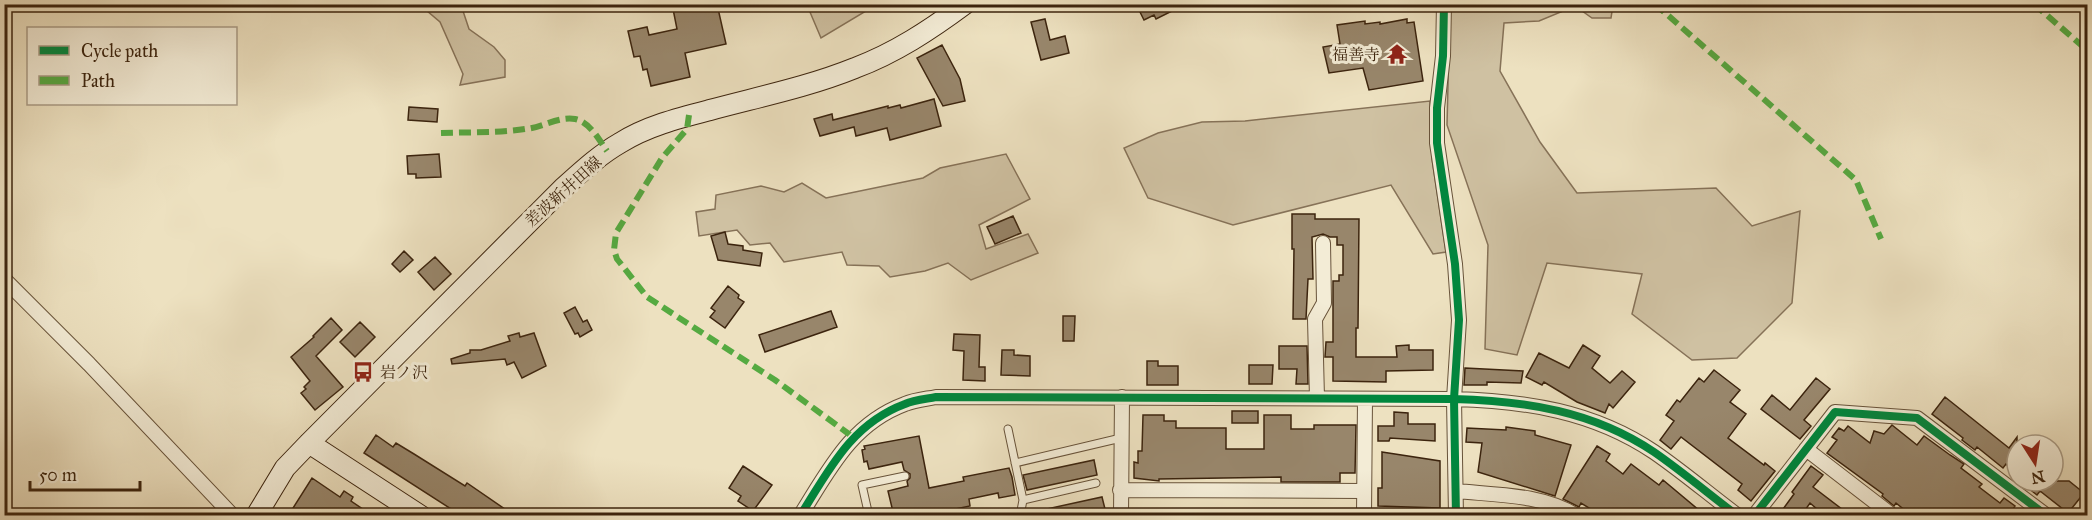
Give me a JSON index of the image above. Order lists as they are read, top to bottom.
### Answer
{
  "streets": {
    "main road": ["差波新井田線"]
  },
  "places": {
    "temple": ["福善寺"],
    "bus stop": ["岩ノ沢"]
  },
  "legend": ["Cycle path", "Path"],
  "scale_bar": "50 m",
  "north": "bottom"
}
